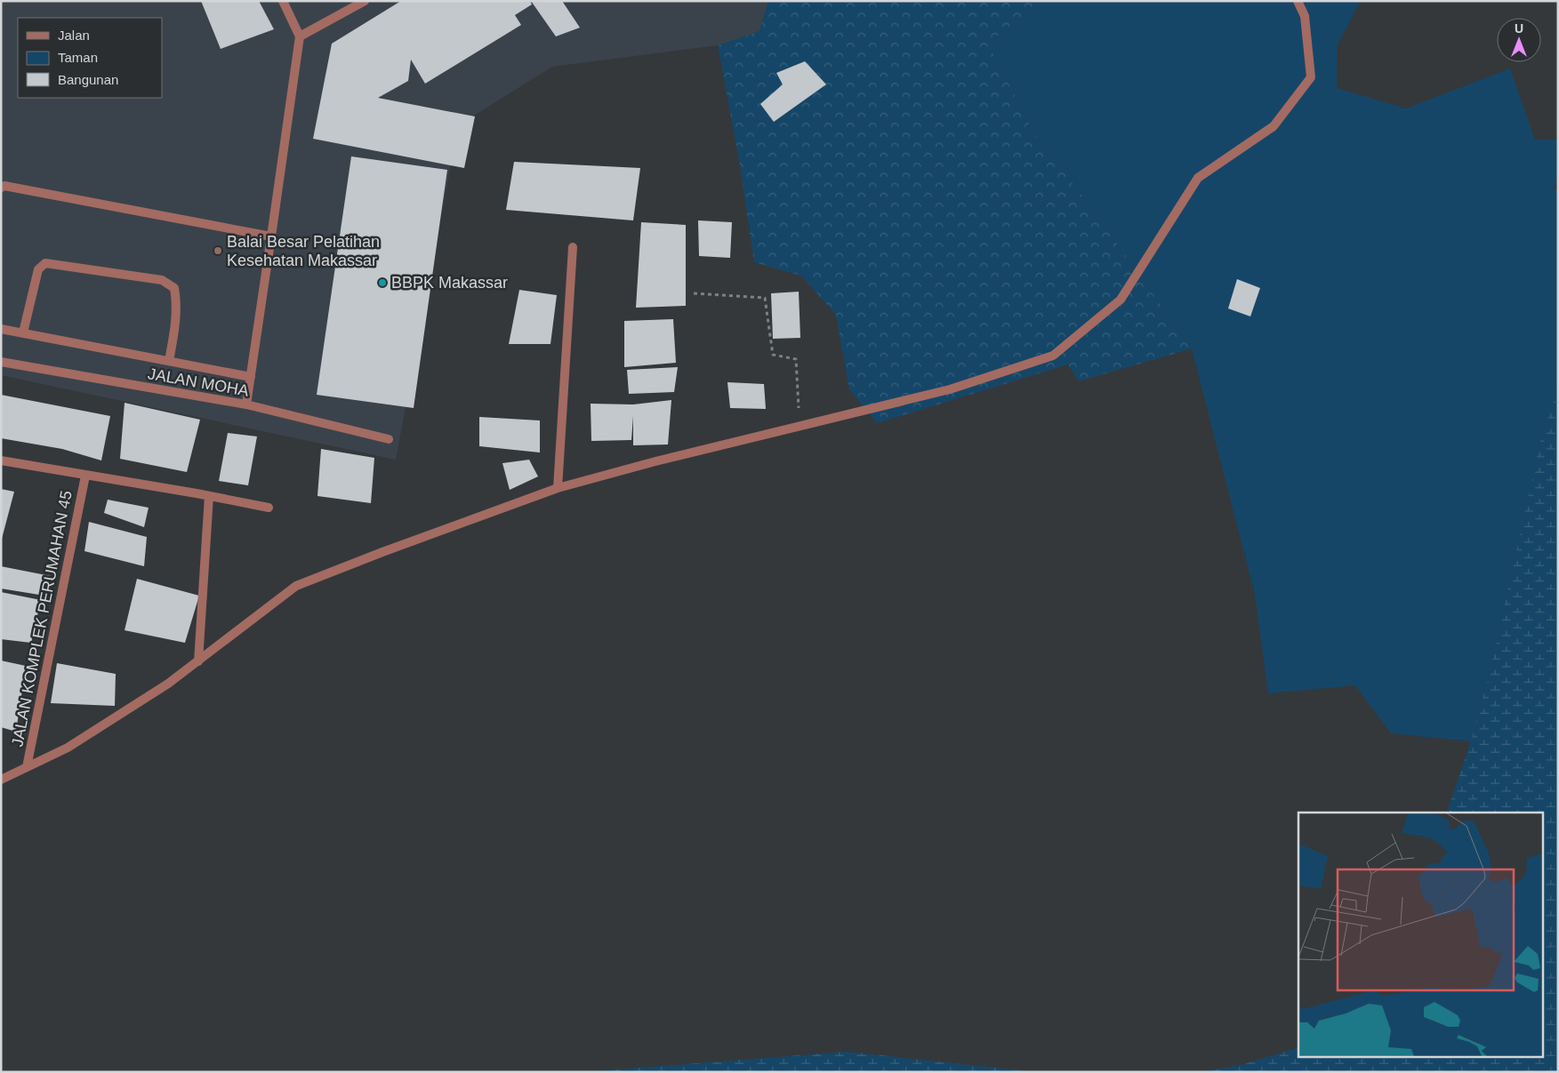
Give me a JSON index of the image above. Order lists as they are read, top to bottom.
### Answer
{
  "streets": {
    "street": ["JALAN MOHA", "JALAN KOMPLEK PERUMAHAN 45"]
  },
  "places": ["Balai Besar Pelatihan Kesehatan Makassar", "BBPK Makassar"],
  "legend": ["Jalan", "Taman", "Bangunan"],
  "north": "top"
}
